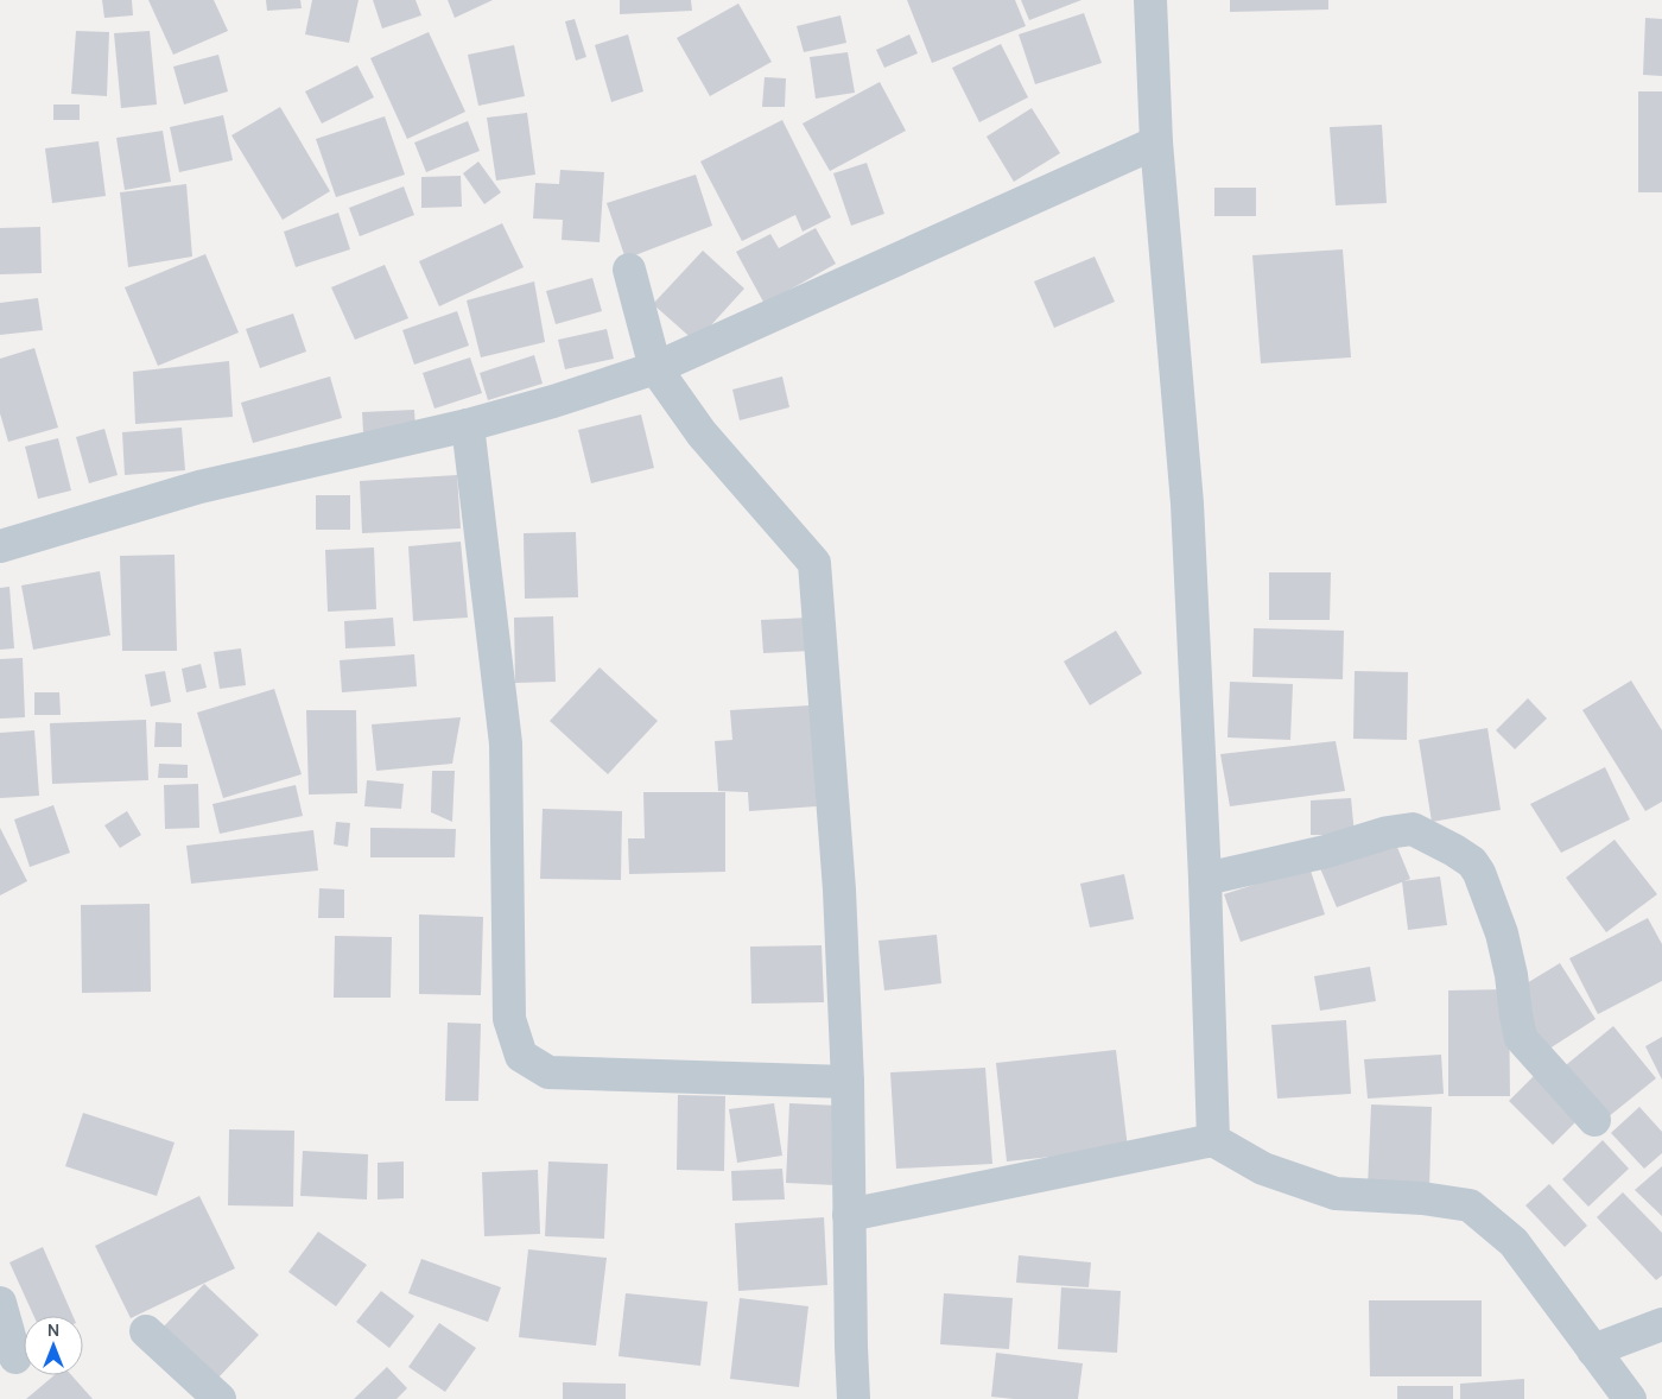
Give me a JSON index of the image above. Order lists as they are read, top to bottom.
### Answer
{
  "north": "top"
}
